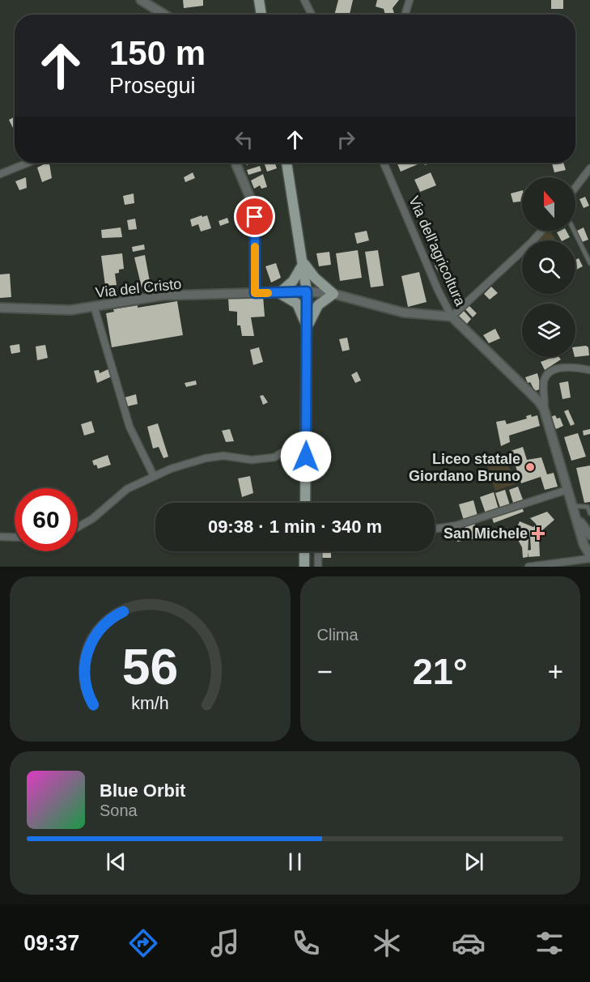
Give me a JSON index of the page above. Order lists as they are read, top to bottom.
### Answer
{
  "streets": {
    "street": ["Via dell'agricoltura", "Via del Cristo"]
  },
  "crossings": [
    ["Via dell'agricoltura", "Via del Cristo"]
  ],
  "places": {
    "other": ["Liceo statale Giordano Bruno"],
    "health": ["San Michele"]
  },
  "north": "top",
  "page": {
    "turn": ["150 m", "Prosegui"],
    "limit": "60",
    "trip": "09:38 · 1 min · 340 m",
    "tile": "Clima",
    "heat": ["−", "21°", "+"],
    "song": ["Blue Orbit", "Sona"],
    "tabs": "09:37",
    "gauge": ["56", "km/h"]
  }
}
